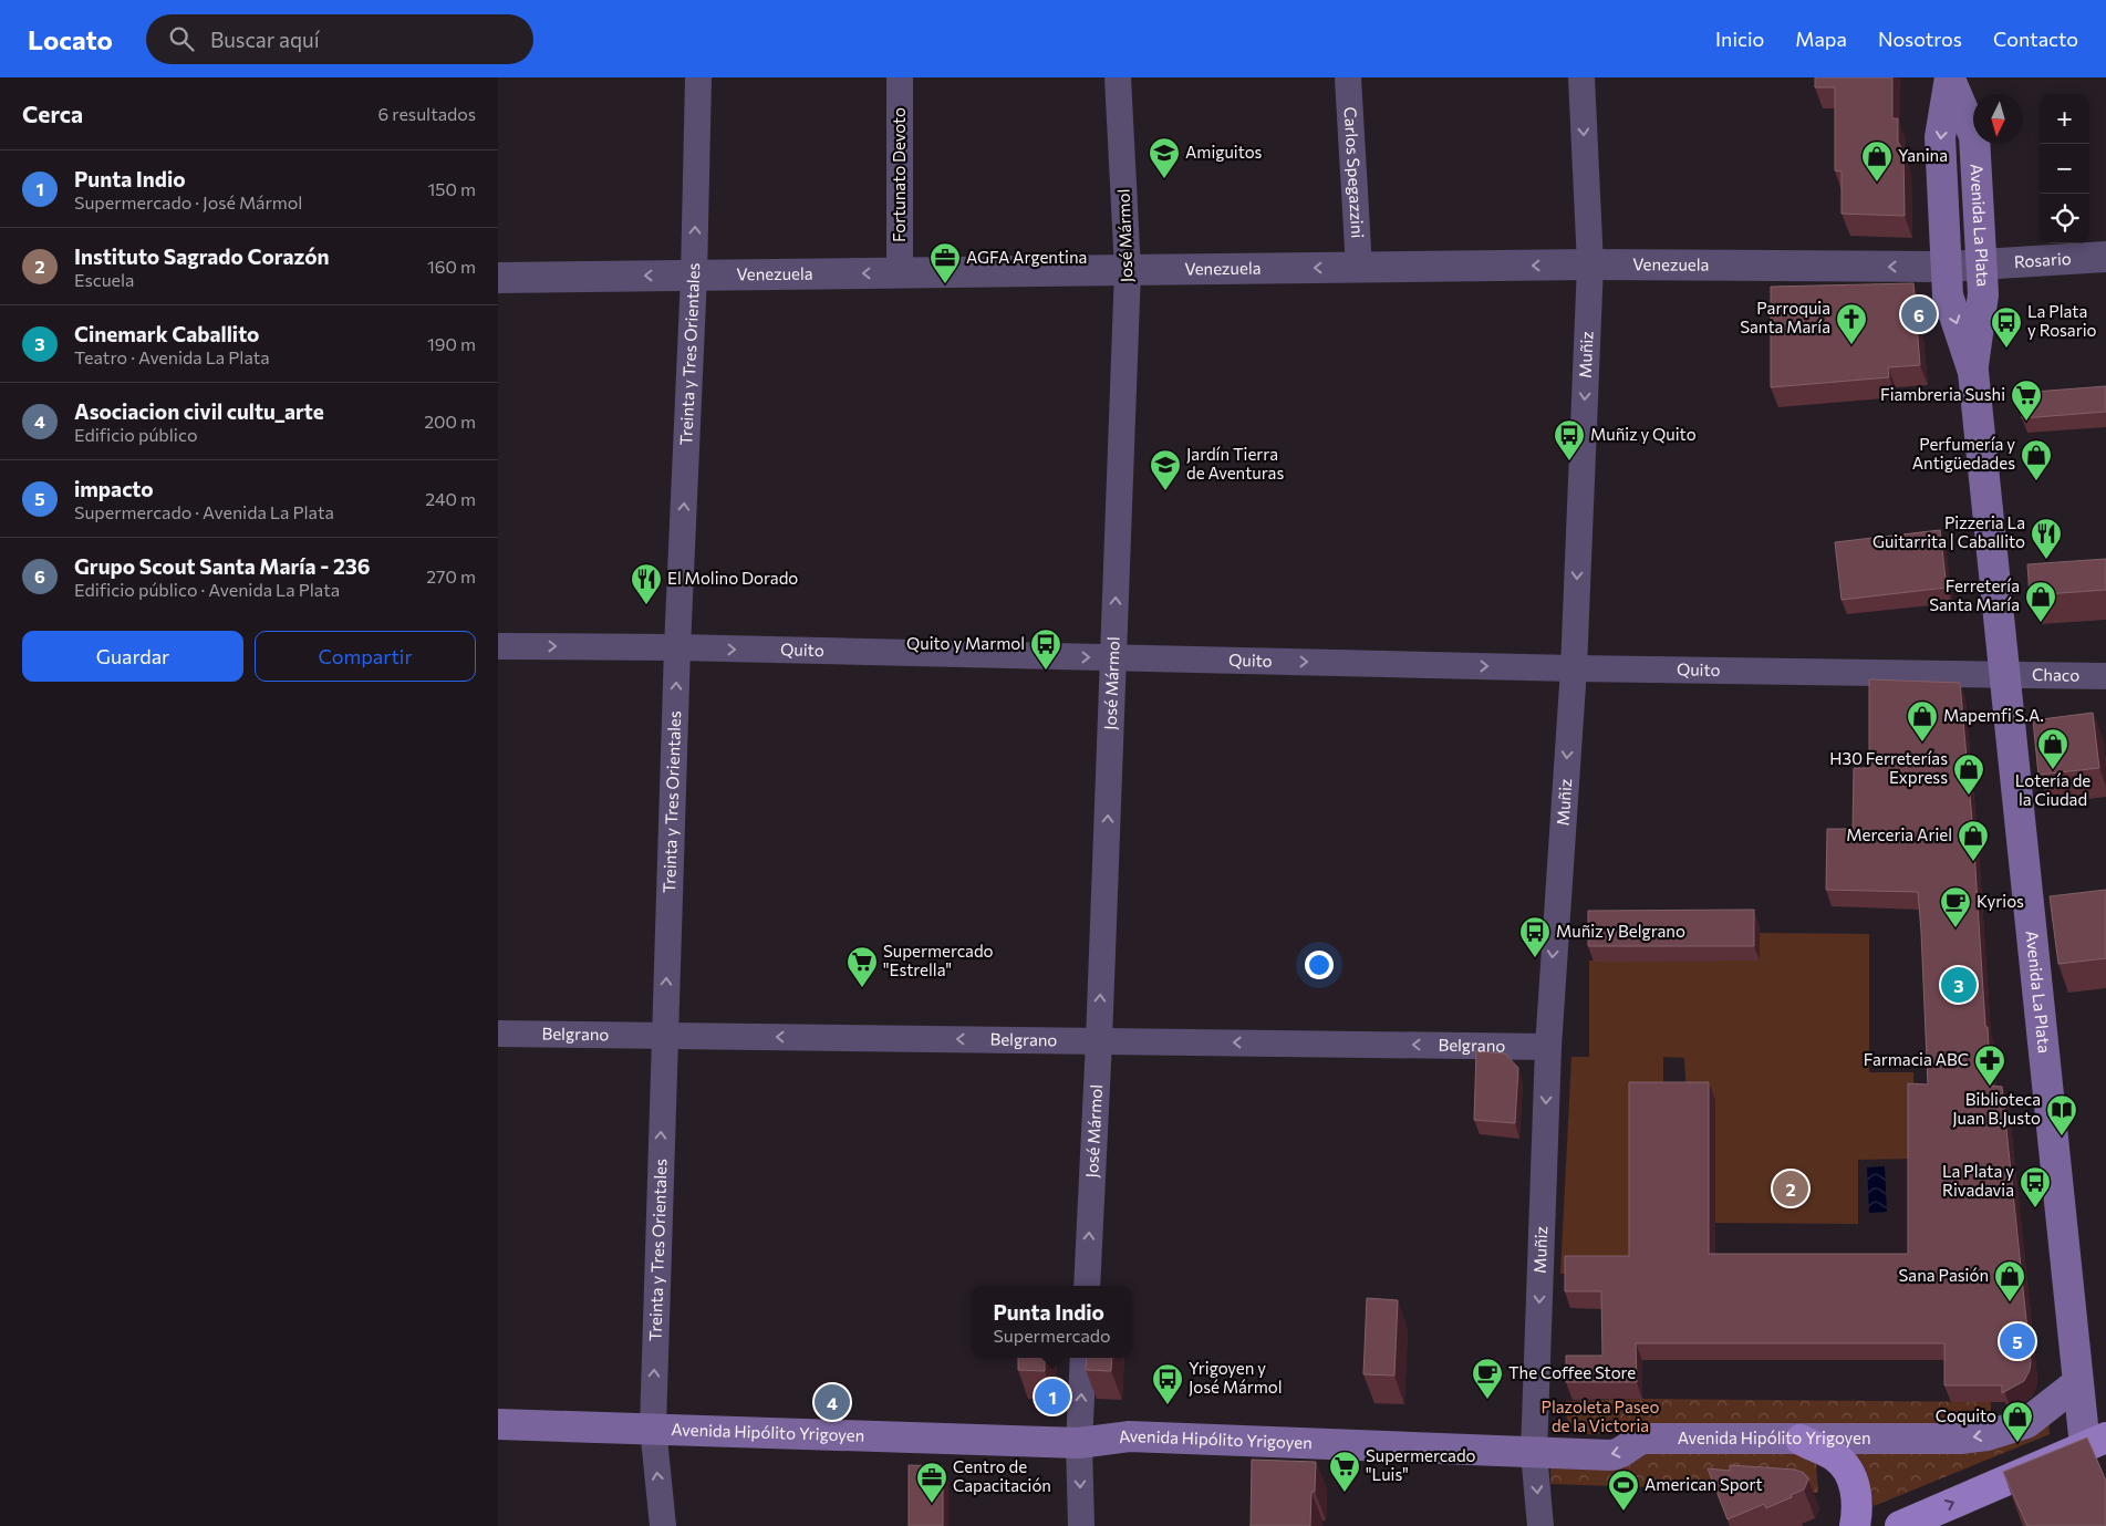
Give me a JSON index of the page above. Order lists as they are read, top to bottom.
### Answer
{
  "streets": {
    "main road": ["Avenida La Plata", "Avenida Hipólito Yrigoyen"],
    "street": [
      "Carlos Spegazzini",
      "Fortunato Devoto",
      "José Mármol",
      "Rosario",
      "Venezuela",
      "Treinta y Tres Orientales",
      "Muñiz",
      "Quito",
      "Chaco",
      "Belgrano"
    ]
  },
  "crossings": [
    ["Carlos Spegazzini", "Venezuela"],
    ["Fortunato Devoto", "Venezuela"],
    ["Avenida La Plata", "Rosario"],
    ["Avenida La Plata", "Venezuela"],
    ["Avenida La Plata", "Quito"],
    ["Avenida La Plata", "Chaco"],
    ["Avenida La Plata", "Avenida Hipólito Yrigoyen"],
    ["José Mármol", "Venezuela"],
    ["José Mármol", "Quito"],
    ["José Mármol", "Belgrano"],
    ["Rosario", "Venezuela"],
    ["Venezuela", "Treinta y Tres Orientales"],
    ["Venezuela", "Muñiz"],
    ["Treinta y Tres Orientales", "Quito"],
    ["Treinta y Tres Orientales", "Belgrano"],
    ["Treinta y Tres Orientales", "Avenida Hipólito Yrigoyen"],
    ["Muñiz", "Quito"],
    ["Muñiz", "Belgrano"],
    ["Muñiz", "Avenida Hipólito Yrigoyen"],
    ["Quito", "Chaco"]
  ],
  "one_way": [
    "José Mármol",
    "Venezuela",
    "Treinta y Tres Orientales",
    "Muñiz",
    "Quito",
    "Belgrano"
  ],
  "parks": ["Plazoleta Paseo de la Victoria"],
  "places": {
    "school or university": ["Amiguitos", "Jardín Tierra de Aventuras"],
    "shop": [
      "Yanina",
      "Perfumería y Antigüedades",
      "Ferretería Santa María",
      "Mapemfi S.A.",
      "Lotería de la Ciudad",
      "H30 Ferreterías Express",
      "Merceria Ariel",
      "Sana Pasión",
      "Coquito"
    ],
    "office": ["AGFA Argentina", "Centro de Capacitación"],
    "church": ["Parroquia Santa María"],
    "bus stop": [
      "La Plata y Rosario",
      "Muñiz y Quito",
      "Quito y Marmol",
      "Muñiz y Belgrano",
      "La Plata y Rivadavia",
      "Yrigoyen y José Mármol"
    ],
    "supermarket": ["Fiambreria Sushi", "Supermercado \"Estrella\"", "Supermercado \"Luis\""],
    "restaurant": ["Pizzeria La Guitarrita | Caballito", "El Molino Dorado"],
    "cafe": ["Kyrios", "The Coffee Store"],
    "pharmacy": ["Farmacia ABC"],
    "library": ["Biblioteca Juan B.Justo"],
    "sports": ["American Sport"]
  },
  "north": "bottom",
  "page": {
    "header": "Locato",
    "search": "Buscar aquí",
    "nav": [
      "Inicio",
      "Mapa",
      "Nosotros",
      "Contacto"
    ],
    "heading": ["Cerca", "6 resultados"],
    "map_buttons": ["+", "−"],
    "list": [
      {
        "mark": "1",
        "name": "Punta Indio",
        "note": "Supermercado · José Mármol",
        "value": "150 m"
      },
      {
        "mark": "2",
        "name": "Instituto Sagrado Corazón",
        "note": "Escuela",
        "value": "160 m"
      },
      {
        "mark": "3",
        "name": "Cinemark Caballito",
        "note": "Teatro · Avenida La Plata",
        "value": "190 m"
      },
      {
        "mark": "4",
        "name": "Asociacion civil cultu_arte",
        "note": "Edificio público",
        "value": "200 m"
      },
      {
        "mark": "5",
        "name": "impacto",
        "note": "Supermercado · Avenida La Plata",
        "value": "240 m"
      },
      {
        "mark": "6",
        "name": "Grupo Scout Santa María - 236",
        "note": "Edificio público · Avenida La Plata",
        "value": "270 m"
      }
    ],
    "pins": [
      "6",
      "3",
      "2",
      "5",
      "1",
      "4"
    ],
    "buttons": ["Guardar", "Compartir"],
    "popup": ["Punta Indio", "Supermercado"]
  }
}
